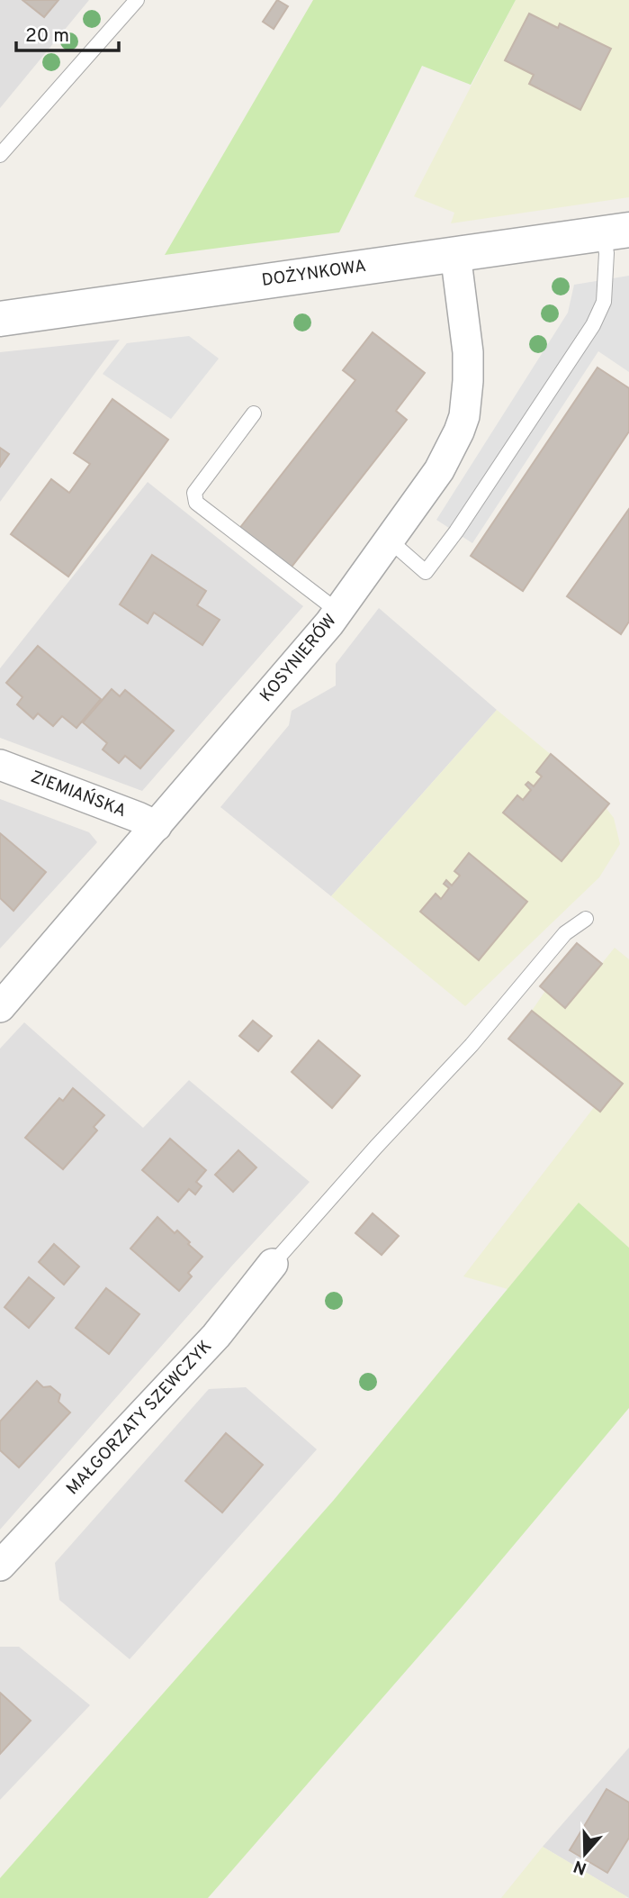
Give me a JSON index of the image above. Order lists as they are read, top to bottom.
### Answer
{
  "streets": {
    "street": [
      "DOŻYNKOWA",
      "KOSYNIERÓW",
      "ZIEMIAŃSKA",
      "MAŁGORZATY SZEWCZYK"
    ]
  },
  "crossings": [
    ["DOŻYNKOWA", "KOSYNIERÓW"],
    ["KOSYNIERÓW", "ZIEMIAŃSKA"]
  ],
  "scale_bar": "20 m",
  "north": "bottom"
}
